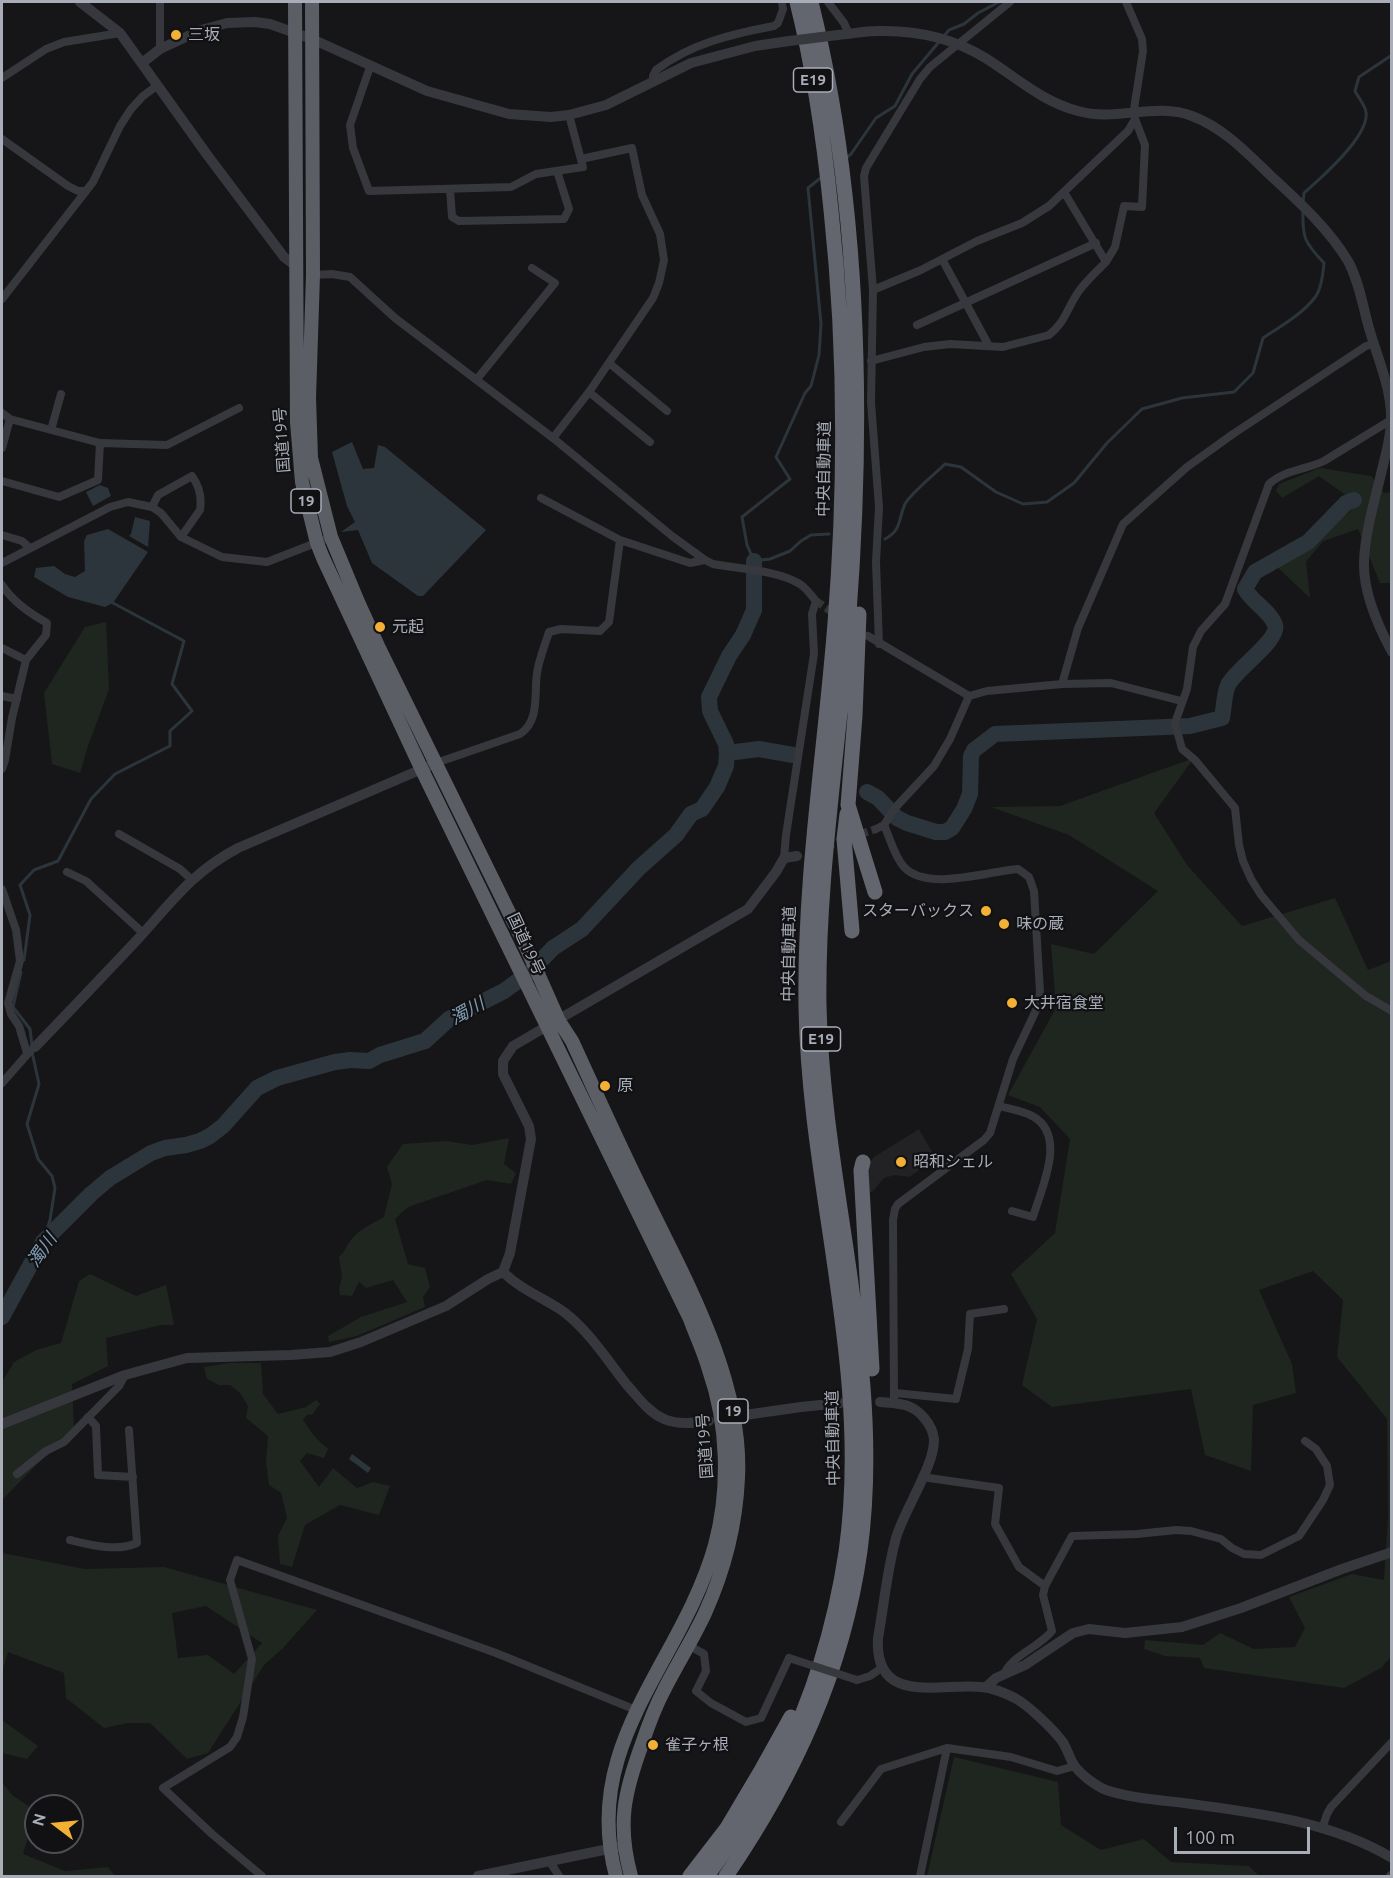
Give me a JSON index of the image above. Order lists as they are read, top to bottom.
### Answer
{
  "streets": {
    "highway": [
      "E19",
      "国道19号",
      "中央自動車道",
      "19"
    ]
  },
  "water": ["濁川"],
  "places": [
    "三坂",
    "元起",
    "スターバックス",
    "味の蔵",
    "大井宿食堂",
    "原",
    "昭和シェル",
    "雀子ヶ根"
  ],
  "scale_bar": "100 m",
  "north": "left"
}
